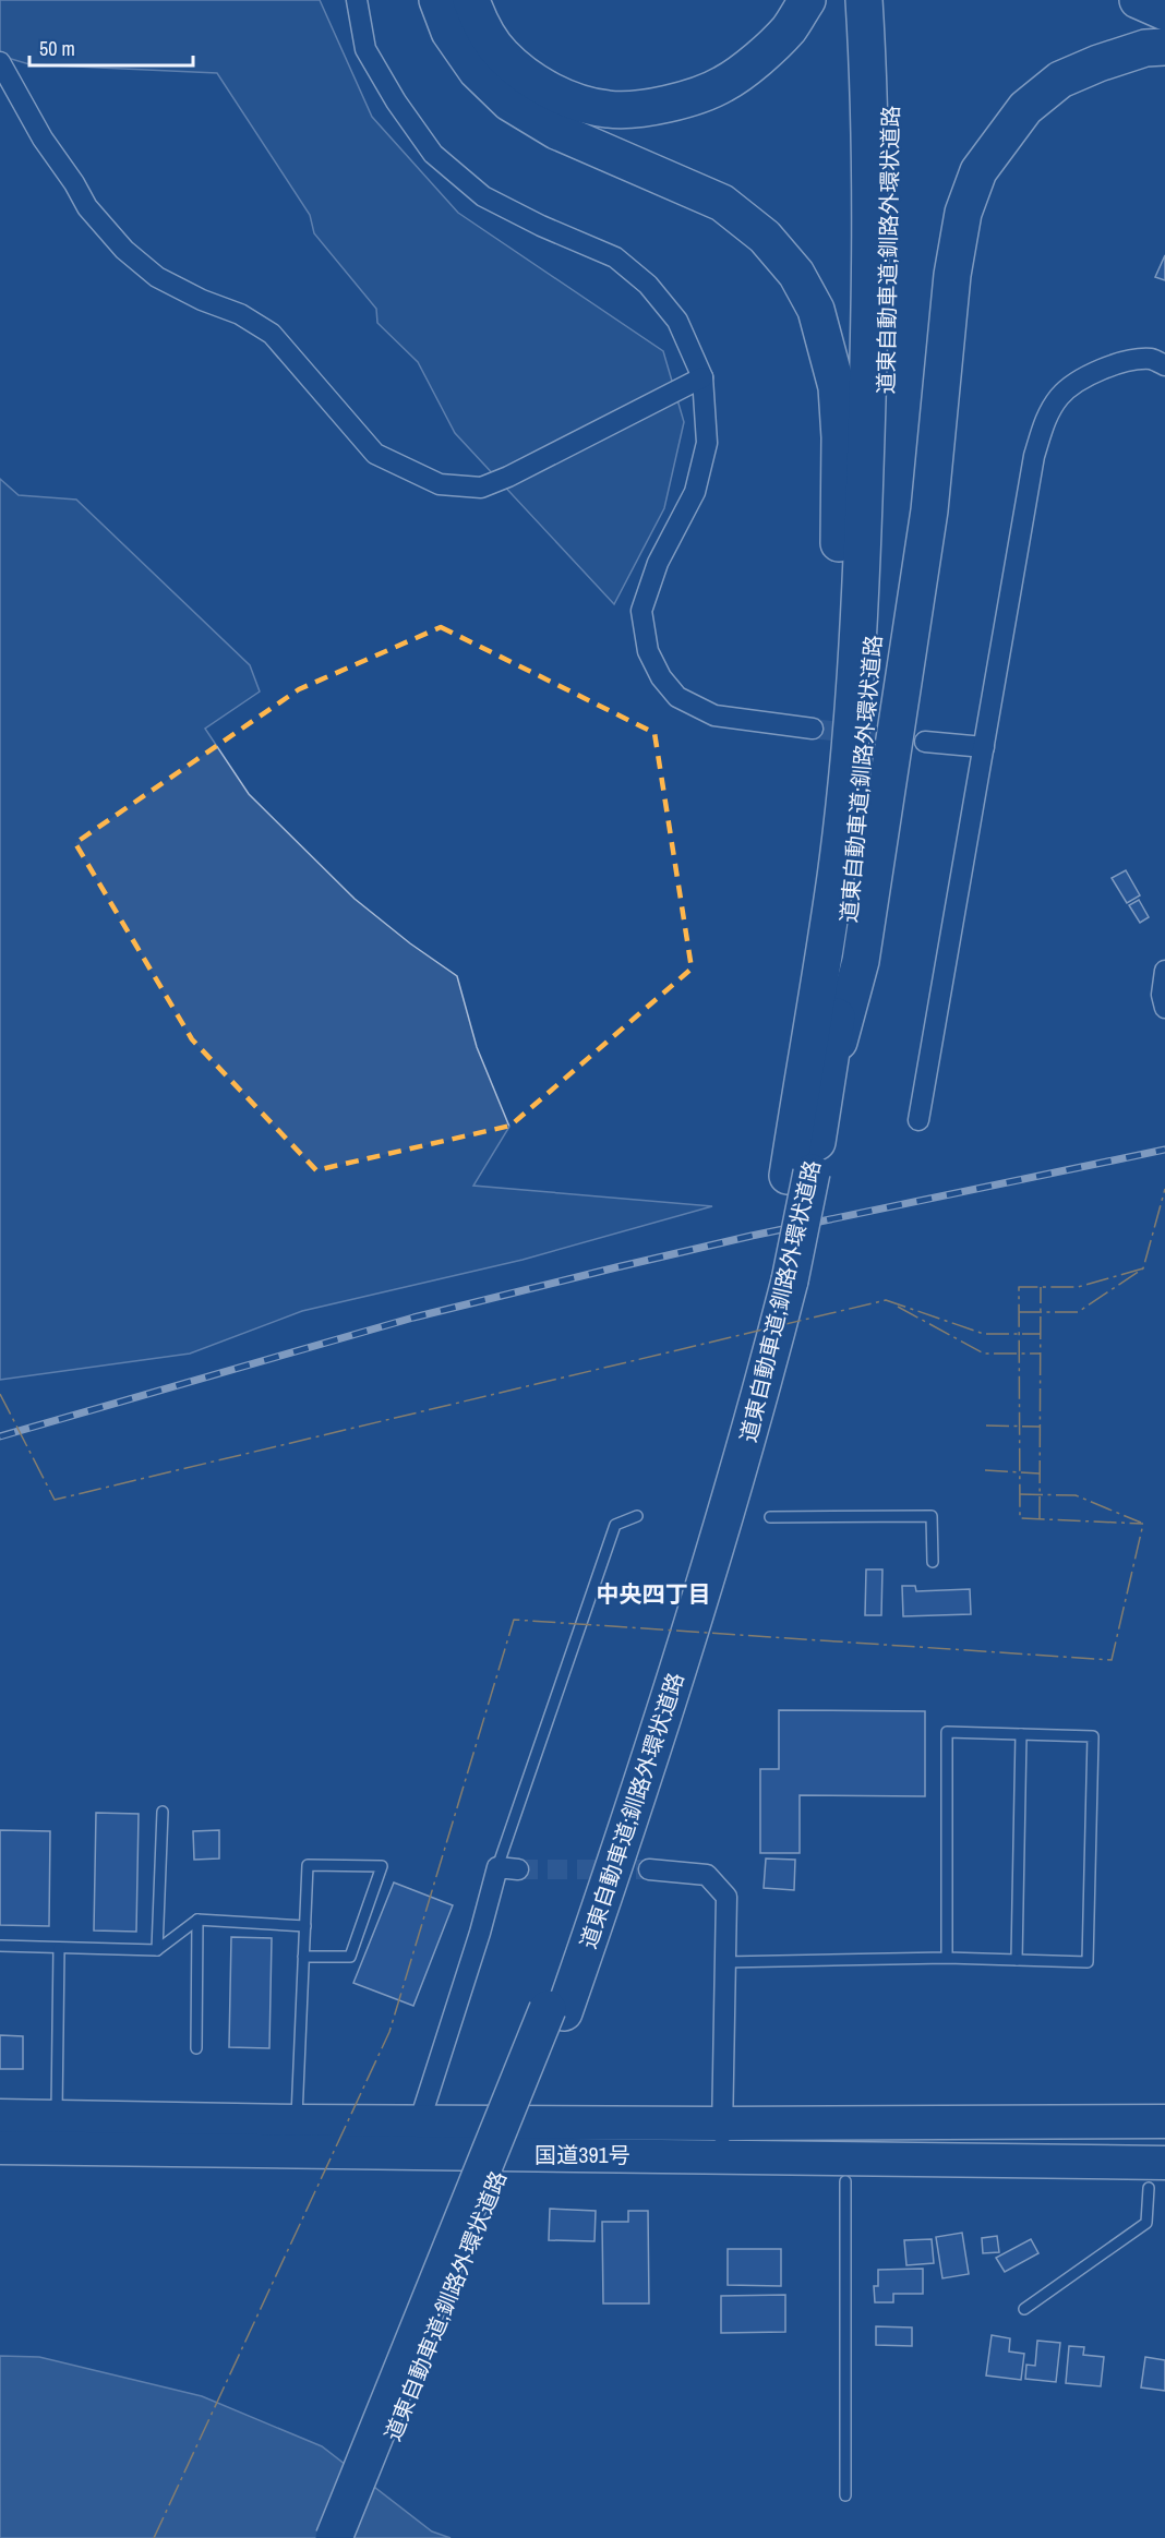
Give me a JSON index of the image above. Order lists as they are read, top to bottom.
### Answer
{
  "streets": {
    "highway": ["道東自動車道;釧路外環状道路", "国道391号"]
  },
  "districts": ["中央四丁目"],
  "scale_bar": "50 m"
}
